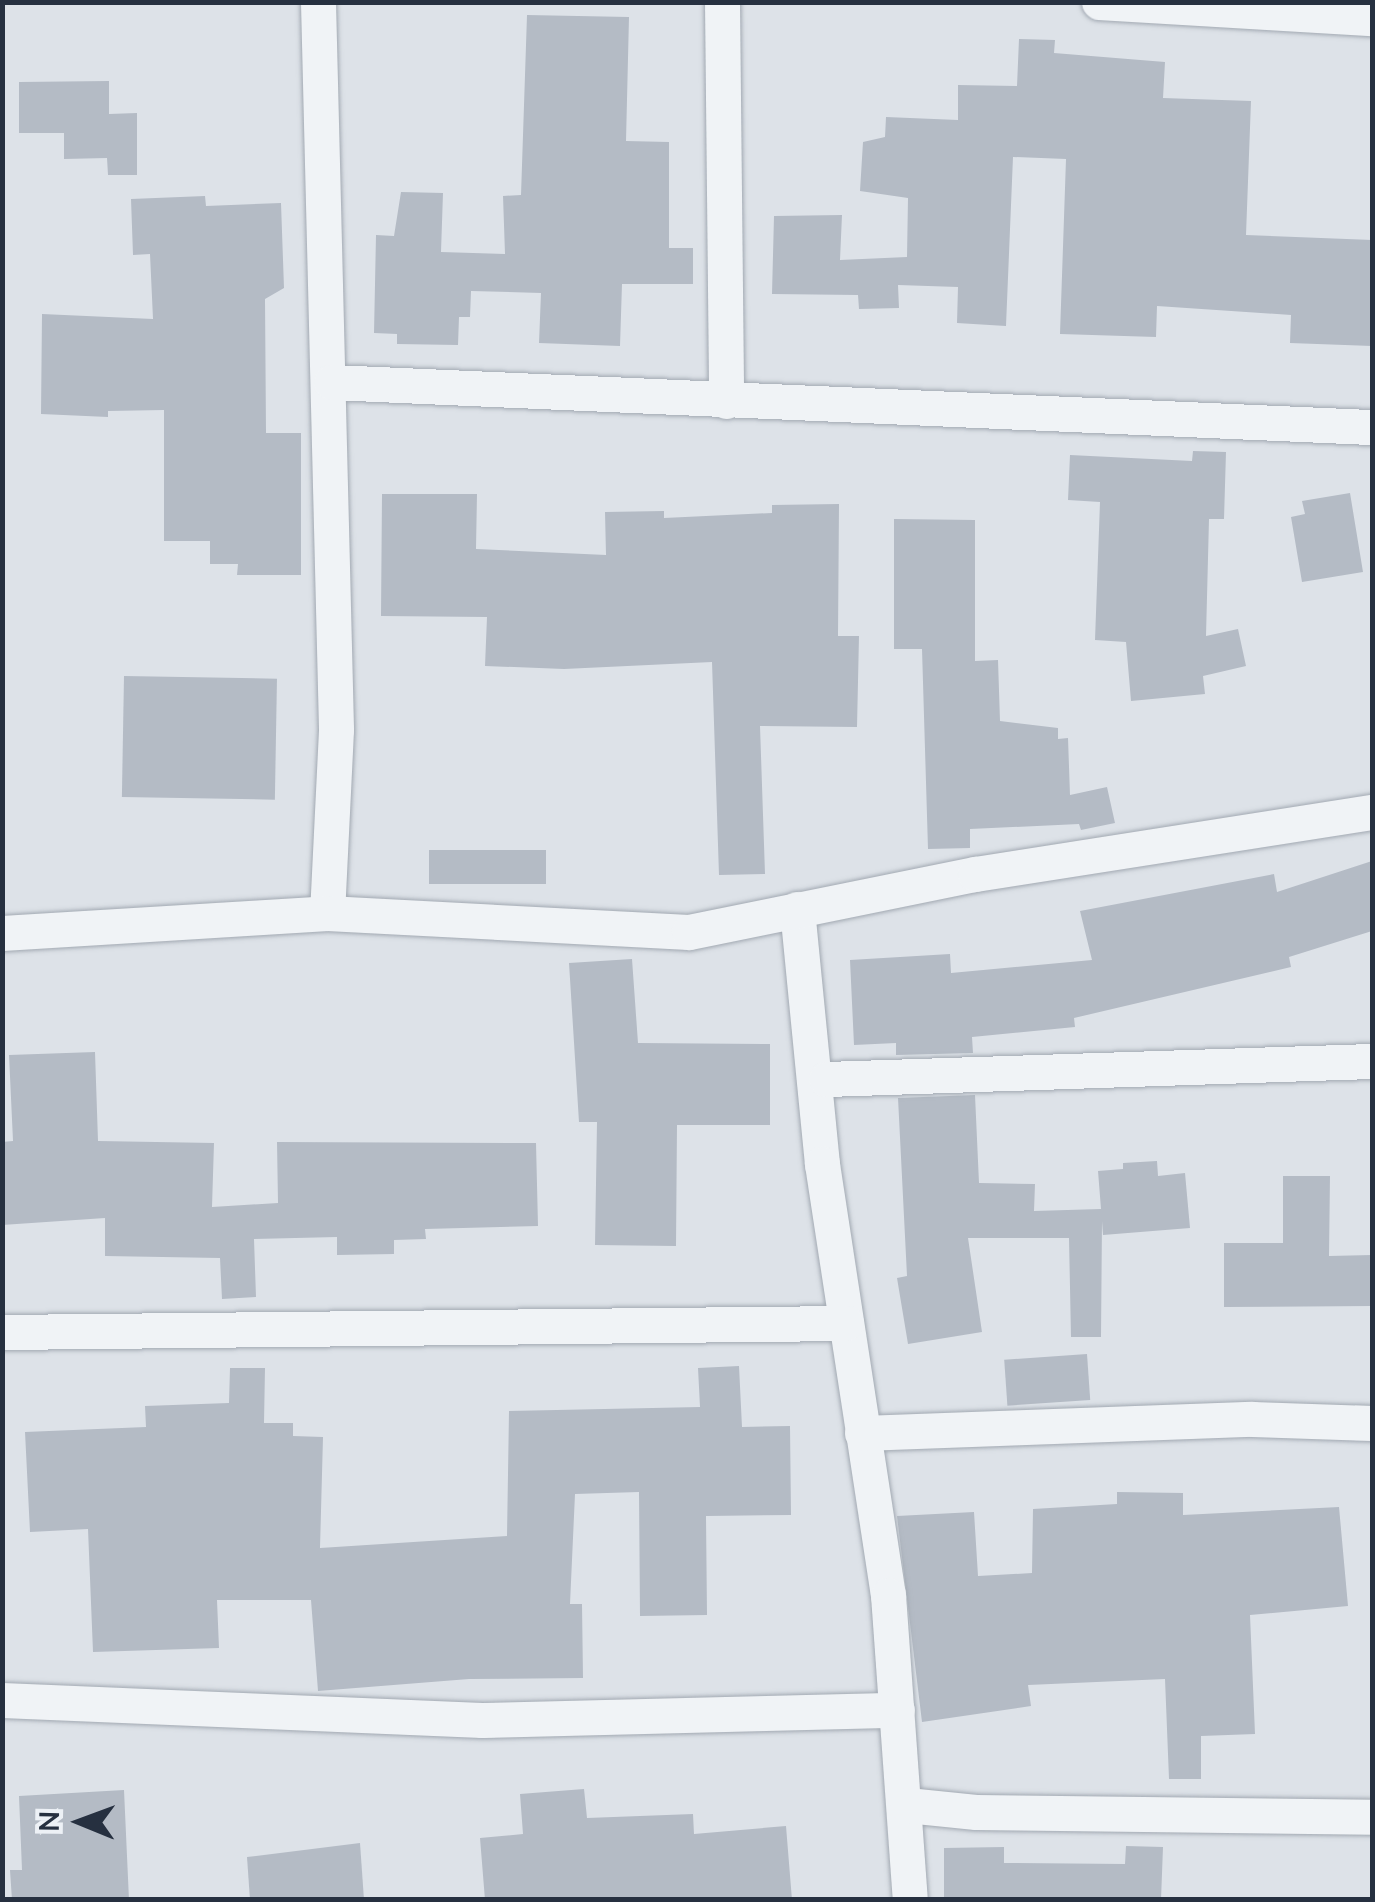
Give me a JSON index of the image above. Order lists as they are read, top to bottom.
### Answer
{
  "north": "left"
}
